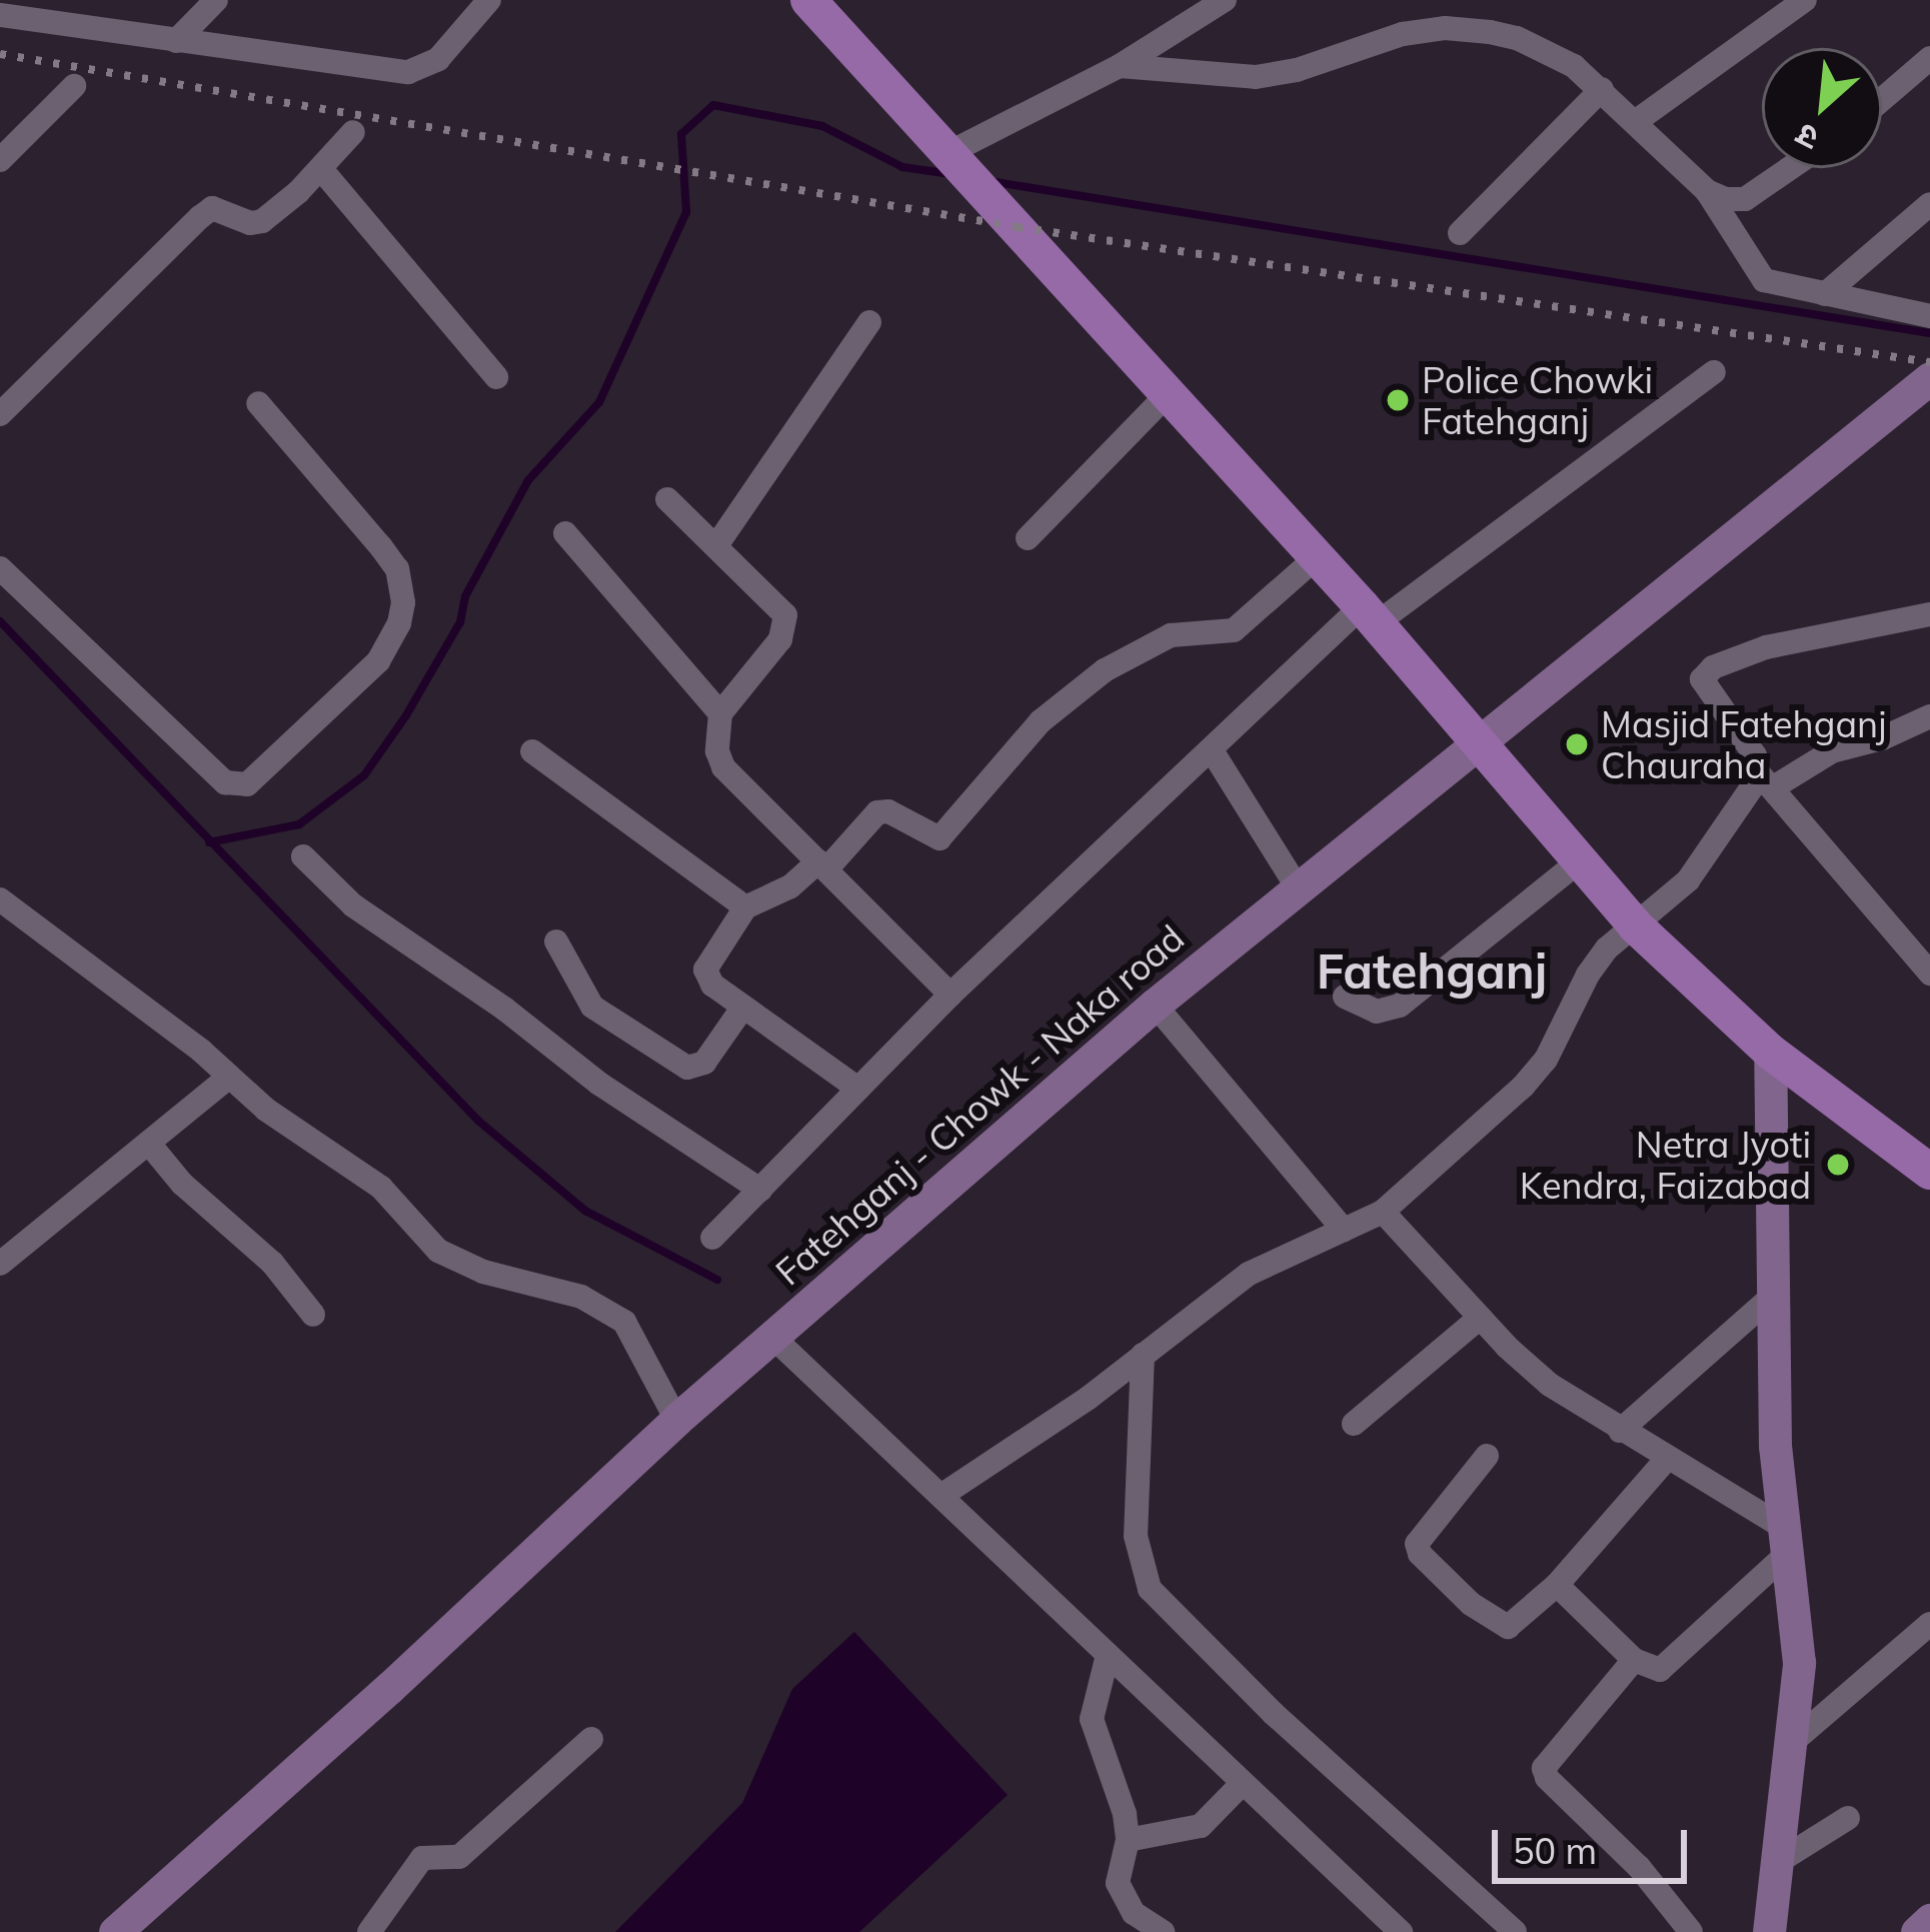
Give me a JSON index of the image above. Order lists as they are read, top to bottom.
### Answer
{
  "streets": {
    "street": ["Fatehganj - Chowk - Naka road"]
  },
  "districts": ["Fatehganj"],
  "places": ["Police Chowki Fatehganj", "Masjid Fatehganj Chauraha", "Netra Jyoti Kendra, Faizabad"],
  "scale_bar": "50 m",
  "north": "bottom left"
}
